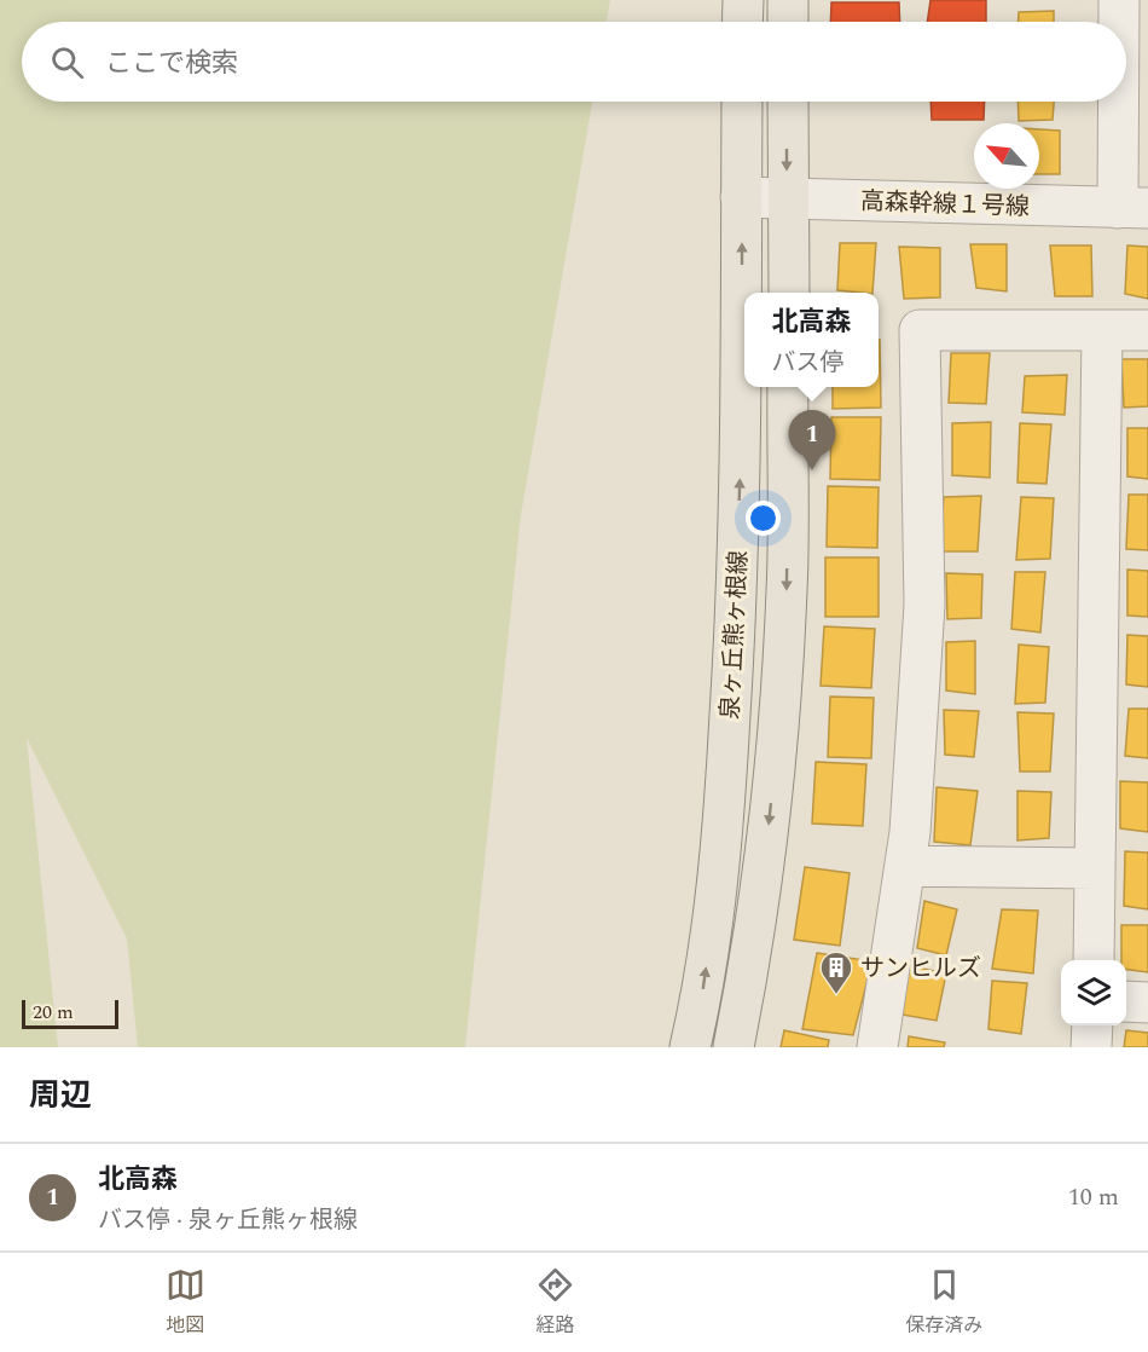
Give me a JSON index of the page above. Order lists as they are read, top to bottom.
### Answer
{
  "streets": {
    "main road": ["泉ヶ丘熊ヶ根線"],
    "street": ["高森幹線１号線"]
  },
  "crossings": [
    ["高森幹線１号線", "泉ヶ丘熊ヶ根線"]
  ],
  "places": {
    "building": ["サンヒルズ"]
  },
  "scale_bar": "20 m",
  "north": "top left",
  "page": {
    "search": "ここで検索",
    "popup": ["北高森", "バス停"],
    "pins": "1",
    "scale": "20 m",
    "heading": "周辺",
    "list": [
      {
        "mark": "1",
        "name": "北高森",
        "note": "バス停 · 泉ヶ丘熊ヶ根線",
        "value": "10 m"
      }
    ],
    "nav": ["地図", "経路", "保存済み"]
  }
}
